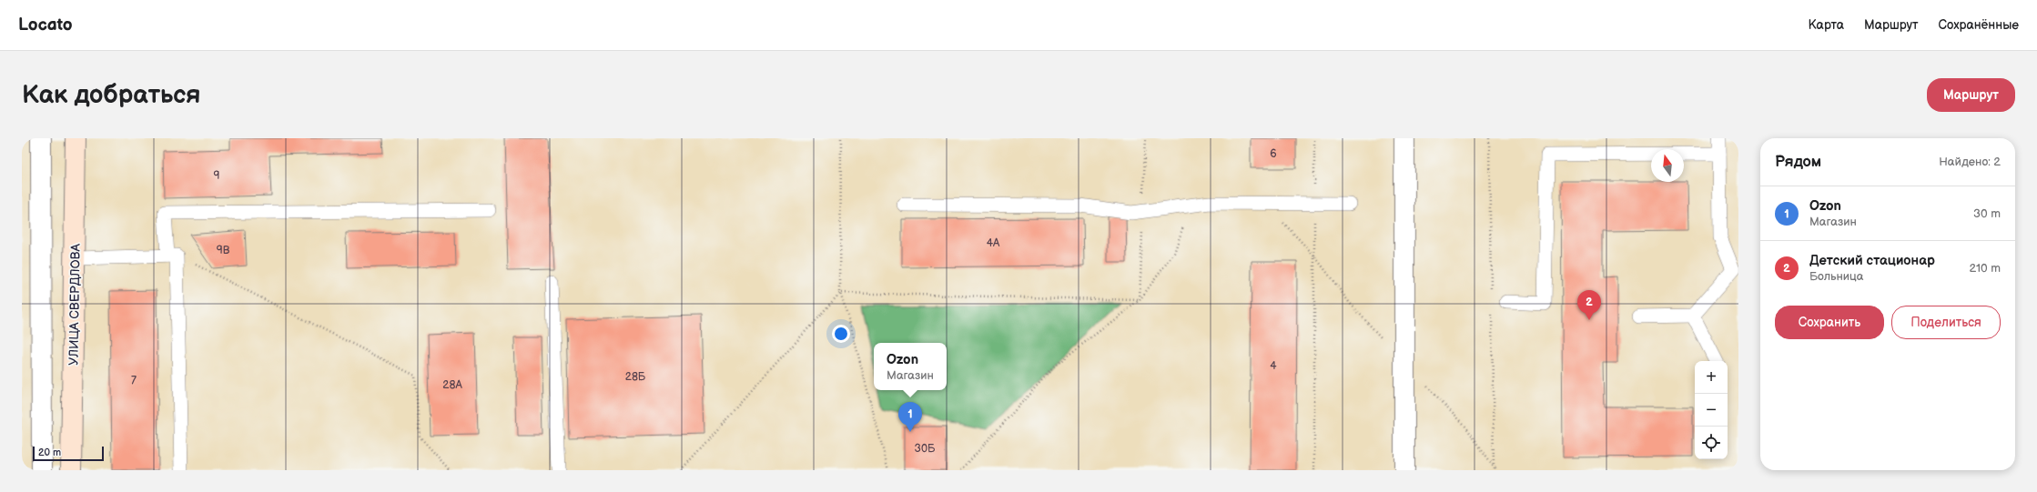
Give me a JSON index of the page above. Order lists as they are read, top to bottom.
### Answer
{
  "streets": {
    "street": ["УЛИЦА СВЕРДЛОВА"]
  },
  "house_numbers": [
    "6",
    "9",
    "4А",
    "9В",
    "4",
    "28Б",
    "7",
    "28А",
    "30Б"
  ],
  "scale_bar": "20 m",
  "north": "top",
  "page": {
    "header": "Locato",
    "nav": ["Карта", "Маршрут", "Сохранённые"],
    "buttons": [
      "Маршрут",
      ["Сохранить", "Поделиться"]
    ],
    "title": "Как добраться",
    "heading": ["Рядом", "Найдено: 2"],
    "list": [
      {
        "mark": "1",
        "name": "Ozon",
        "note": "Магазин",
        "value": "30 m"
      },
      {
        "mark": "2",
        "name": "Детский стационар",
        "note": "Больница",
        "value": "210 m"
      }
    ],
    "pins": ["2", "1"],
    "popup": ["Ozon", "Магазин"],
    "map_buttons": ["+", "−"],
    "scale": "20 m"
  }
}
